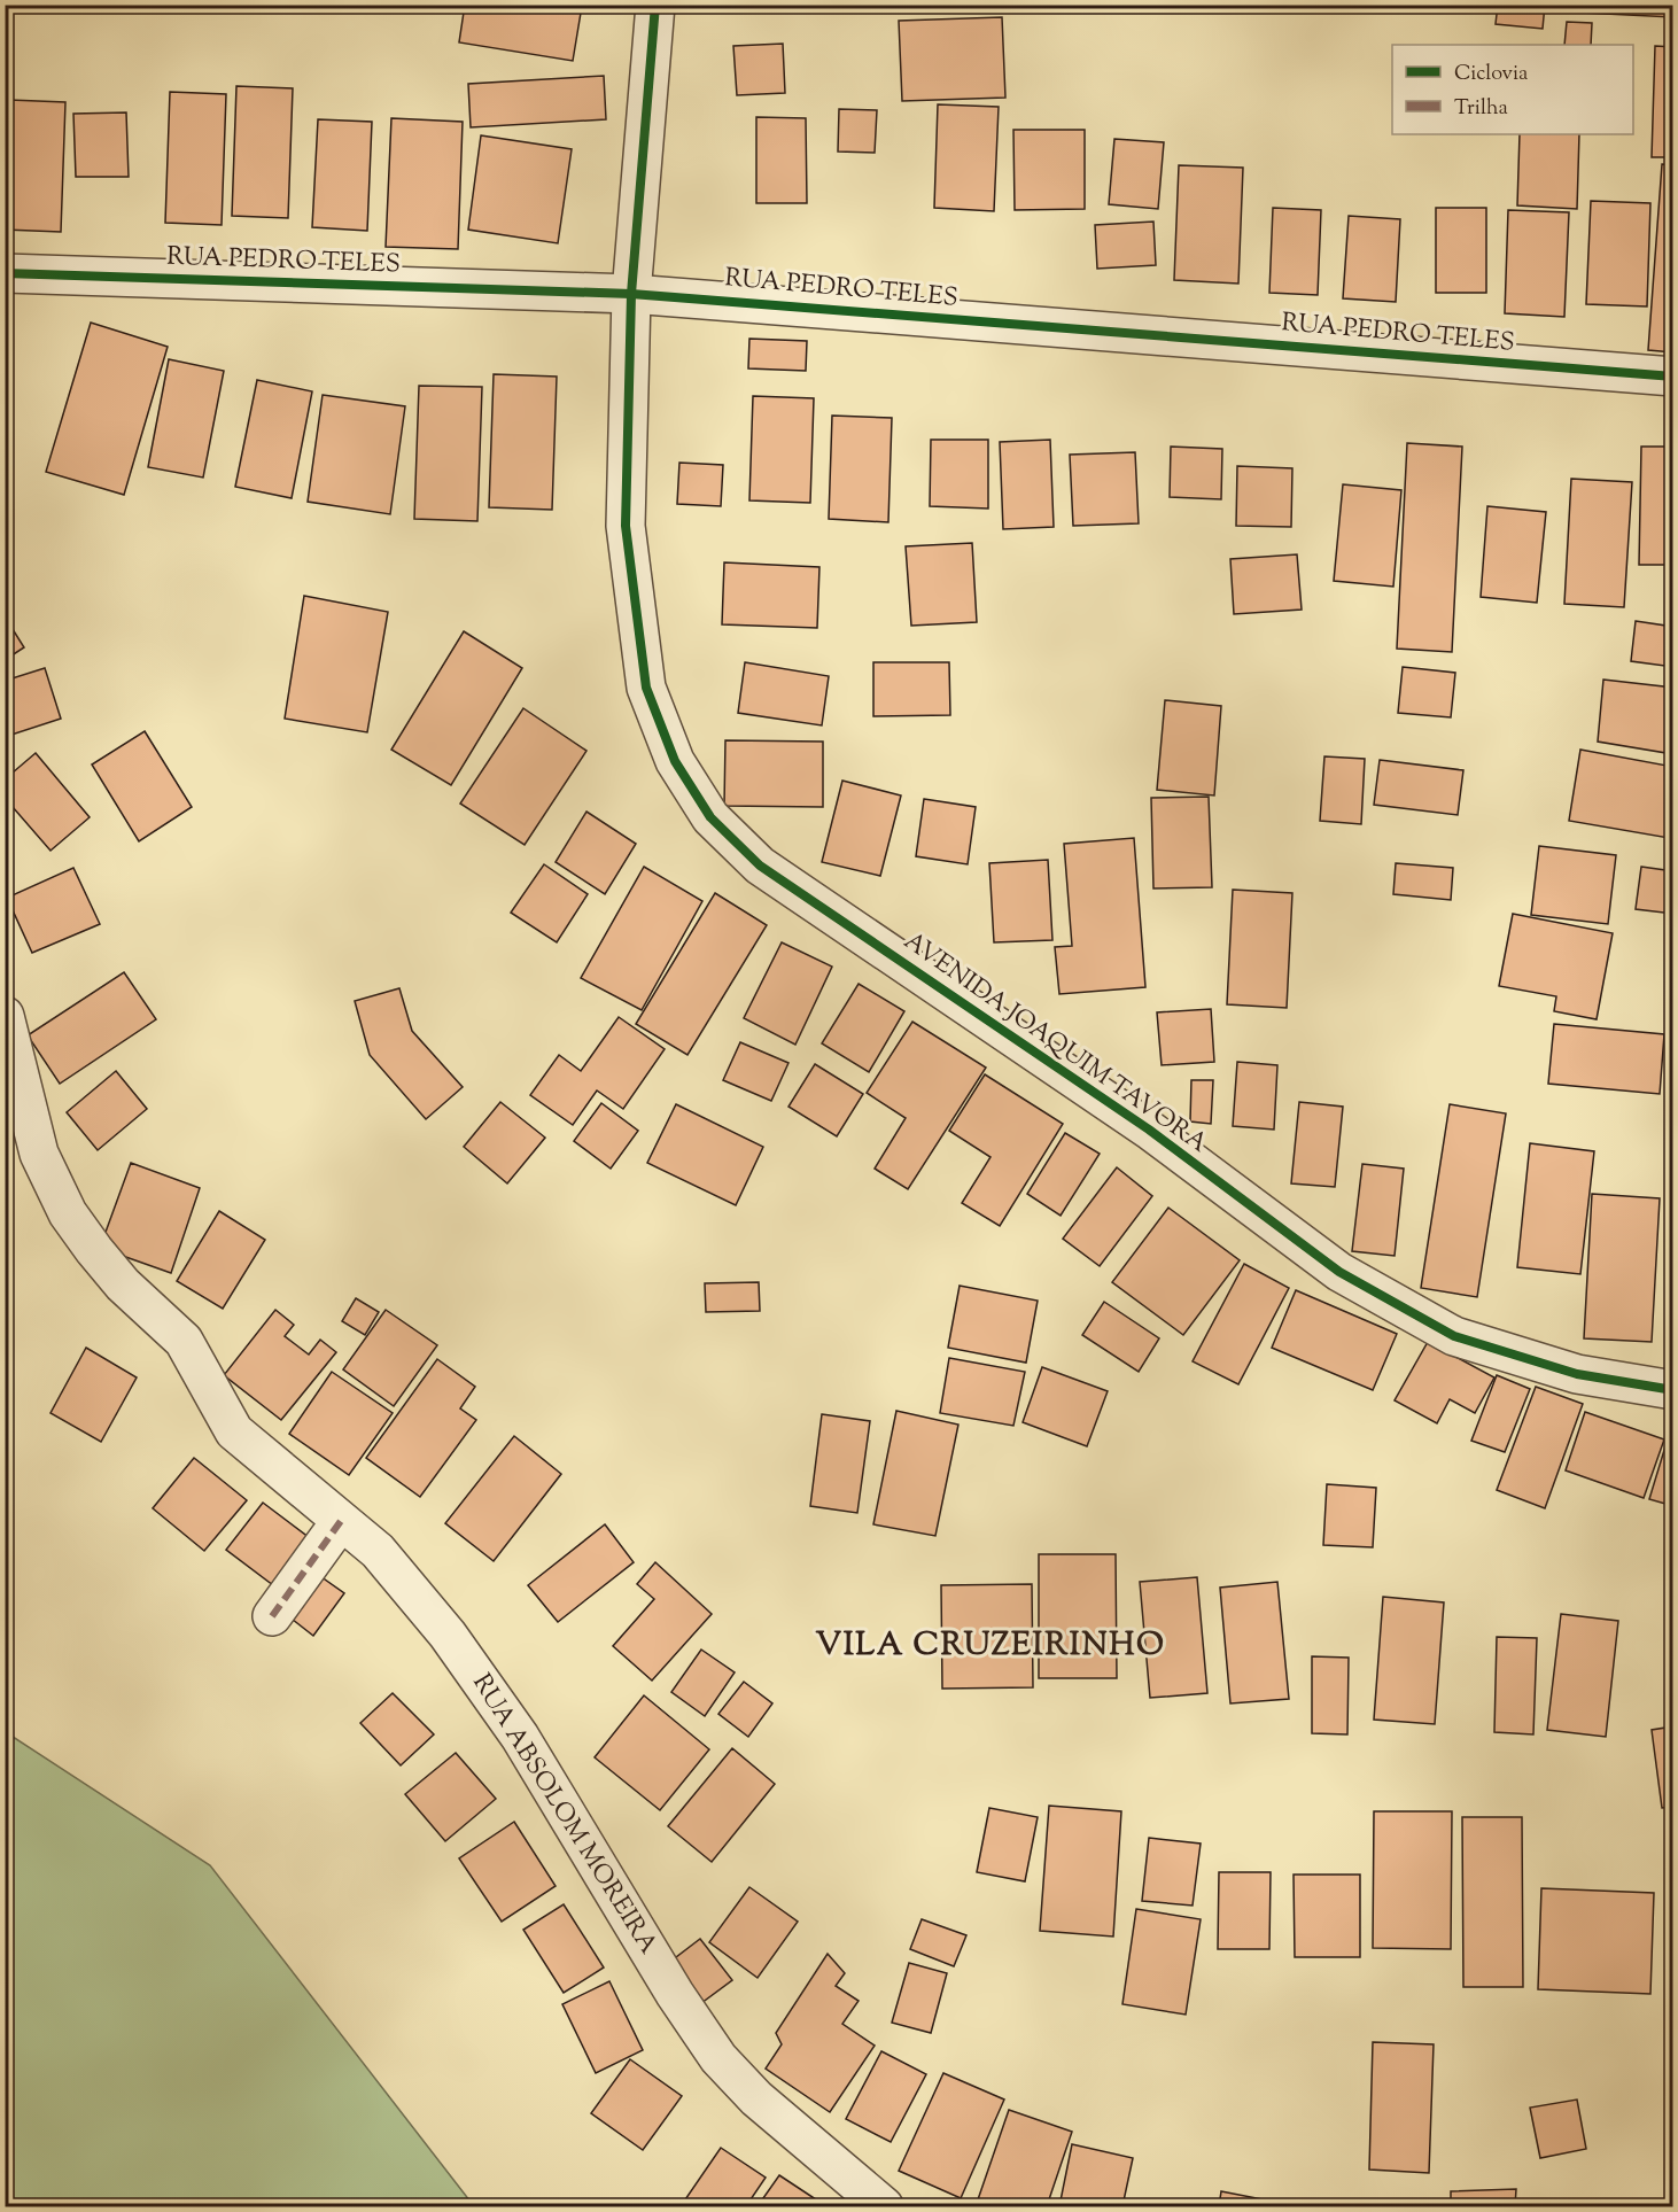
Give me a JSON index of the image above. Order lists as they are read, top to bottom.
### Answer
{
  "streets": {
    "street": ["RUA PEDRO TELES", "AVENIDA JOAQUIM TAVORA", "RUA ABSOLOM MOREIRA"]
  },
  "crossings": [
    ["RUA PEDRO TELES", "AVENIDA JOAQUIM TAVORA"]
  ],
  "districts": ["VILA CRUZEIRINHO"],
  "legend": ["Ciclovia", "Trilha"]
}
